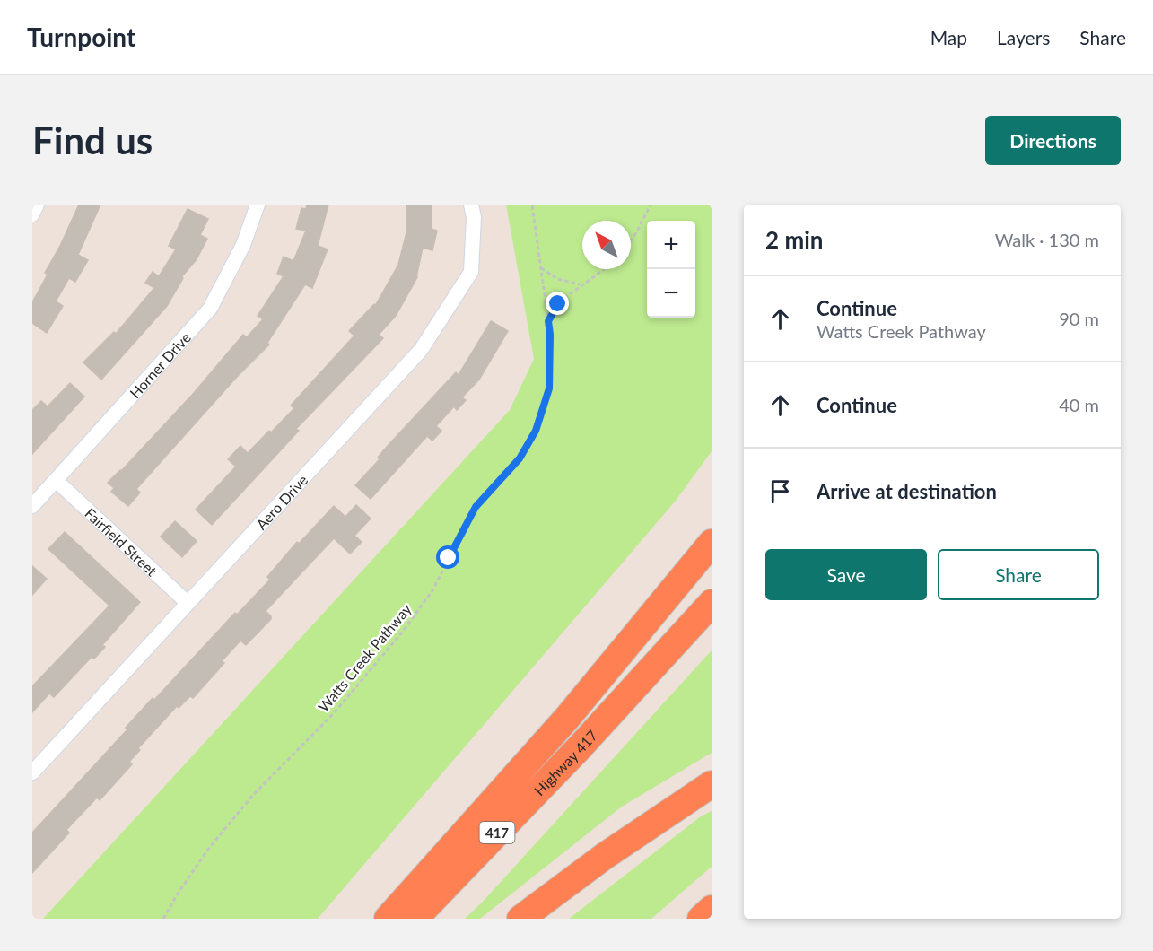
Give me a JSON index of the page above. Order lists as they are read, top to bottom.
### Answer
{
  "streets": {
    "highway": ["Highway 417", "417"],
    "street": ["Horner Drive", "Aero Drive", "Fairfield Street"],
    "path": ["Watts Creek Pathway"]
  },
  "crossings": [
    ["Horner Drive", "Fairfield Street"],
    ["Aero Drive", "Fairfield Street"]
  ],
  "north": "top left",
  "page": {
    "header": "Turnpoint",
    "nav": ["Map", "Layers", "Share"],
    "buttons": [
      "Directions",
      ["Save", "Share"]
    ],
    "title": "Find us",
    "heading": ["2 min", "Walk · 130 m"],
    "map_buttons": ["+", "−"],
    "list": [
      ["Continue", "Watts Creek Pathway", "90 m"],
      ["Continue", "40 m"],
      "Arrive at destination"
    ]
  }
}
